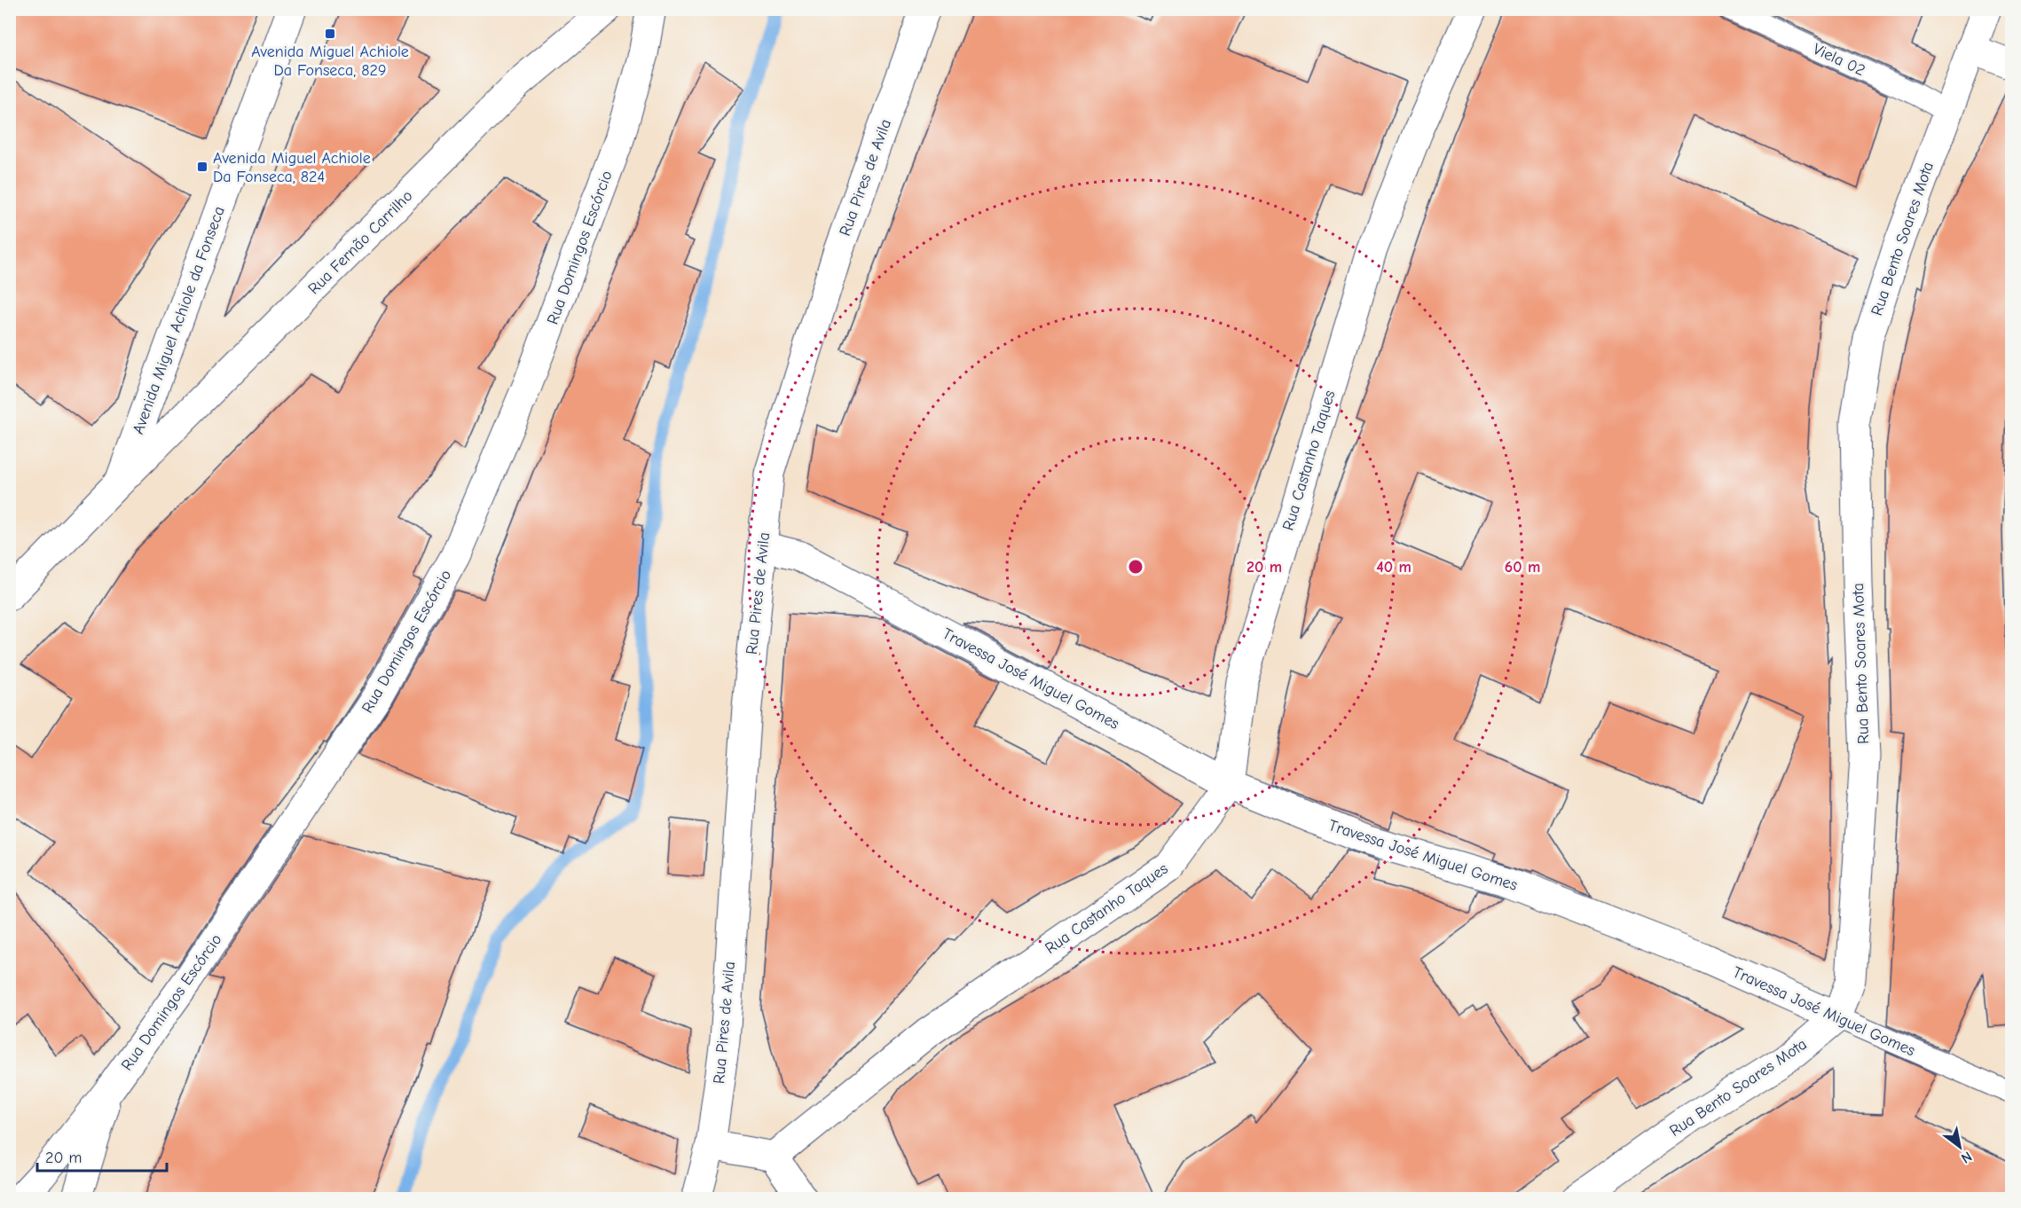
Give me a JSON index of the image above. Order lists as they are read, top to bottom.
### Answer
{
  "streets": {
    "street": [
      "Rua Pires de Avila",
      "Rua Bento Soares Mota",
      "Rua Fernão Carrilho",
      "Rua Domingos Escórcio",
      "Avenida Miguel Achiole da Fonseca",
      "Rua Castanho Taques",
      "Travessa José Miguel Gomes"
    ],
    "lane": ["Viela 02"]
  },
  "crossings": [
    ["Viela 02", "Rua Bento Soares Mota"],
    ["Rua Pires de Avila", "Travessa José Miguel Gomes"],
    ["Rua Bento Soares Mota", "Travessa José Miguel Gomes"],
    ["Rua Fernão Carrilho", "Avenida Miguel Achiole da Fonseca"],
    ["Rua Castanho Taques", "Travessa José Miguel Gomes"]
  ],
  "places": {
    "transit": ["Avenida Miguel Achiole Da Fonseca, 829", "Avenida Miguel Achiole Da Fonseca, 824"]
  },
  "scale_bar": "20 m",
  "north": "bottom right",
  "rings": ["20 m", "40 m", "60 m"]
}
